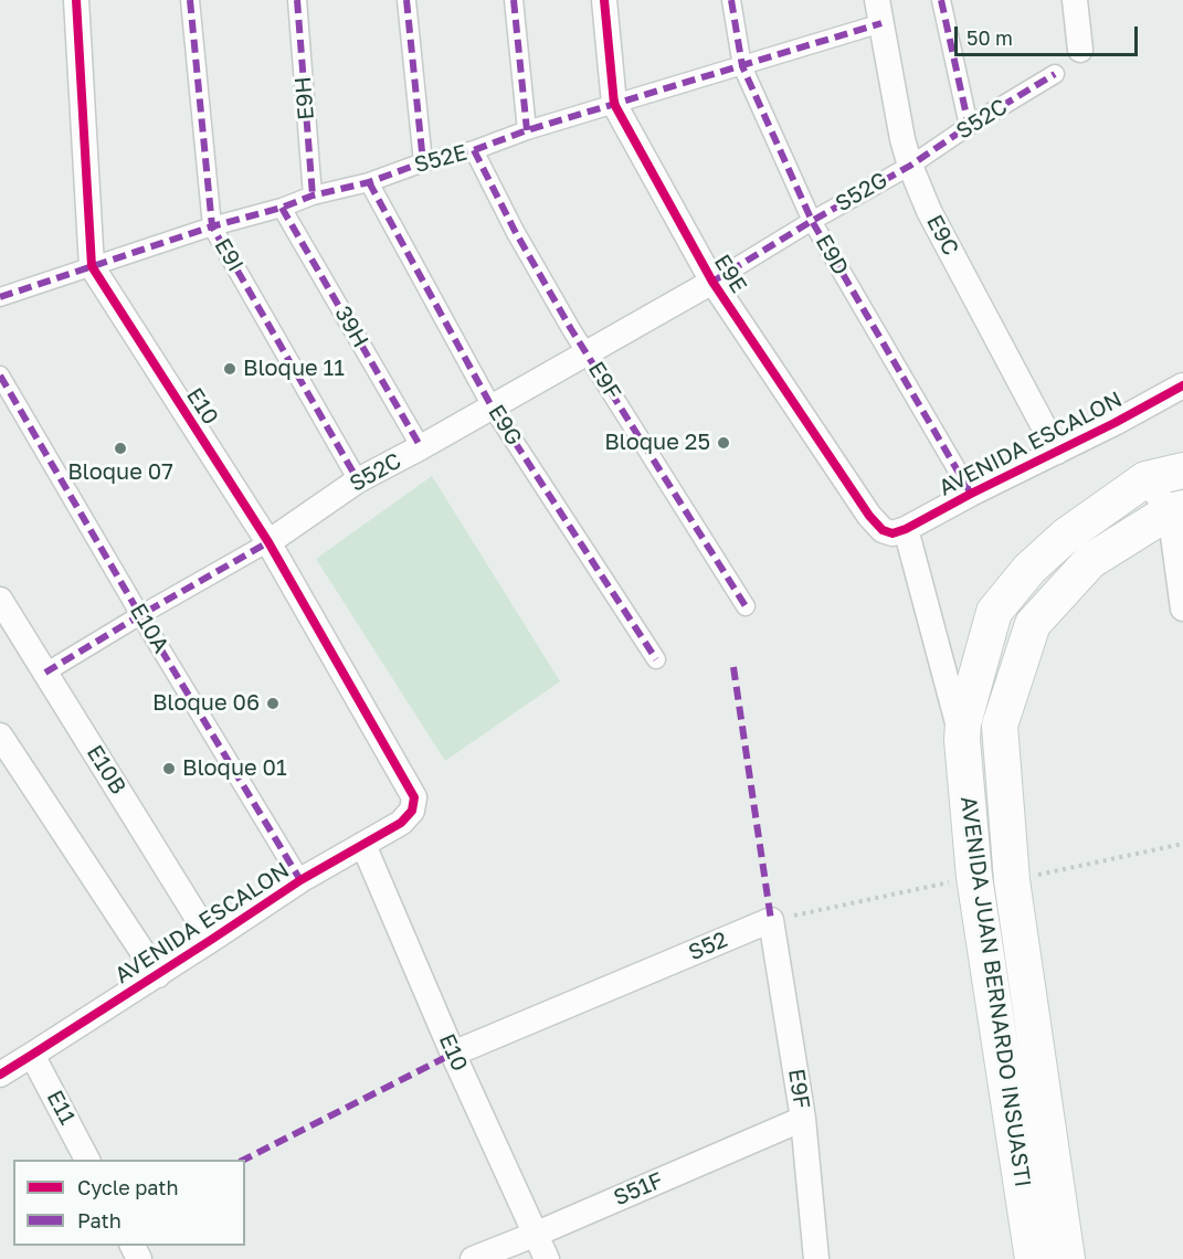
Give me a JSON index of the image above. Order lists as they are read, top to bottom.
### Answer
{
  "streets": {
    "main road": ["AVENIDA JUAN BERNARDO INSUASTI"],
    "street": [
      "E9H",
      "S52C",
      "S52E",
      "S52G",
      "E9C",
      "E9I",
      "E9D",
      "E9E",
      "39H",
      "E9F",
      "E10",
      "E9G",
      "AVENIDA ESCALON",
      "E10A",
      "E10B",
      "S52",
      "E11",
      "S51F"
    ]
  },
  "crossings": [
    ["E9H", "S52E"],
    ["S52C", "S52G"],
    ["S52C", "E9C"],
    ["S52C", "E9I"],
    ["S52C", "E9E"],
    ["S52C", "39H"],
    ["S52C", "E9F"],
    ["S52C", "E10"],
    ["S52C", "E9G"],
    ["S52C", "E10A"],
    ["S52C", "E10B"],
    ["S52E", "E9C"],
    ["S52E", "E9I"],
    ["S52E", "E9D"],
    ["S52E", "E9E"],
    ["S52E", "39H"],
    ["S52E", "E9F"],
    ["S52E", "E10"],
    ["S52E", "E9G"],
    ["S52G", "E9C"],
    ["S52G", "E9D"],
    ["S52G", "E9E"],
    ["E9C", "AVENIDA ESCALON"],
    ["E9D", "AVENIDA ESCALON"],
    ["E9E", "AVENIDA ESCALON"],
    ["E9F", "S52"],
    ["E9F", "S51F"],
    ["E10", "AVENIDA ESCALON"],
    ["E10", "S52"],
    ["E10", "S51F"],
    ["AVENIDA ESCALON", "E10A"],
    ["AVENIDA ESCALON", "E10B"],
    ["AVENIDA ESCALON", "E11"]
  ],
  "places": [
    "Bloque 11",
    "Bloque 25",
    "Bloque 07",
    "Bloque 06",
    "Bloque 01"
  ],
  "legend": ["Cycle path", "Path"],
  "scale_bar": "50 m"
}
